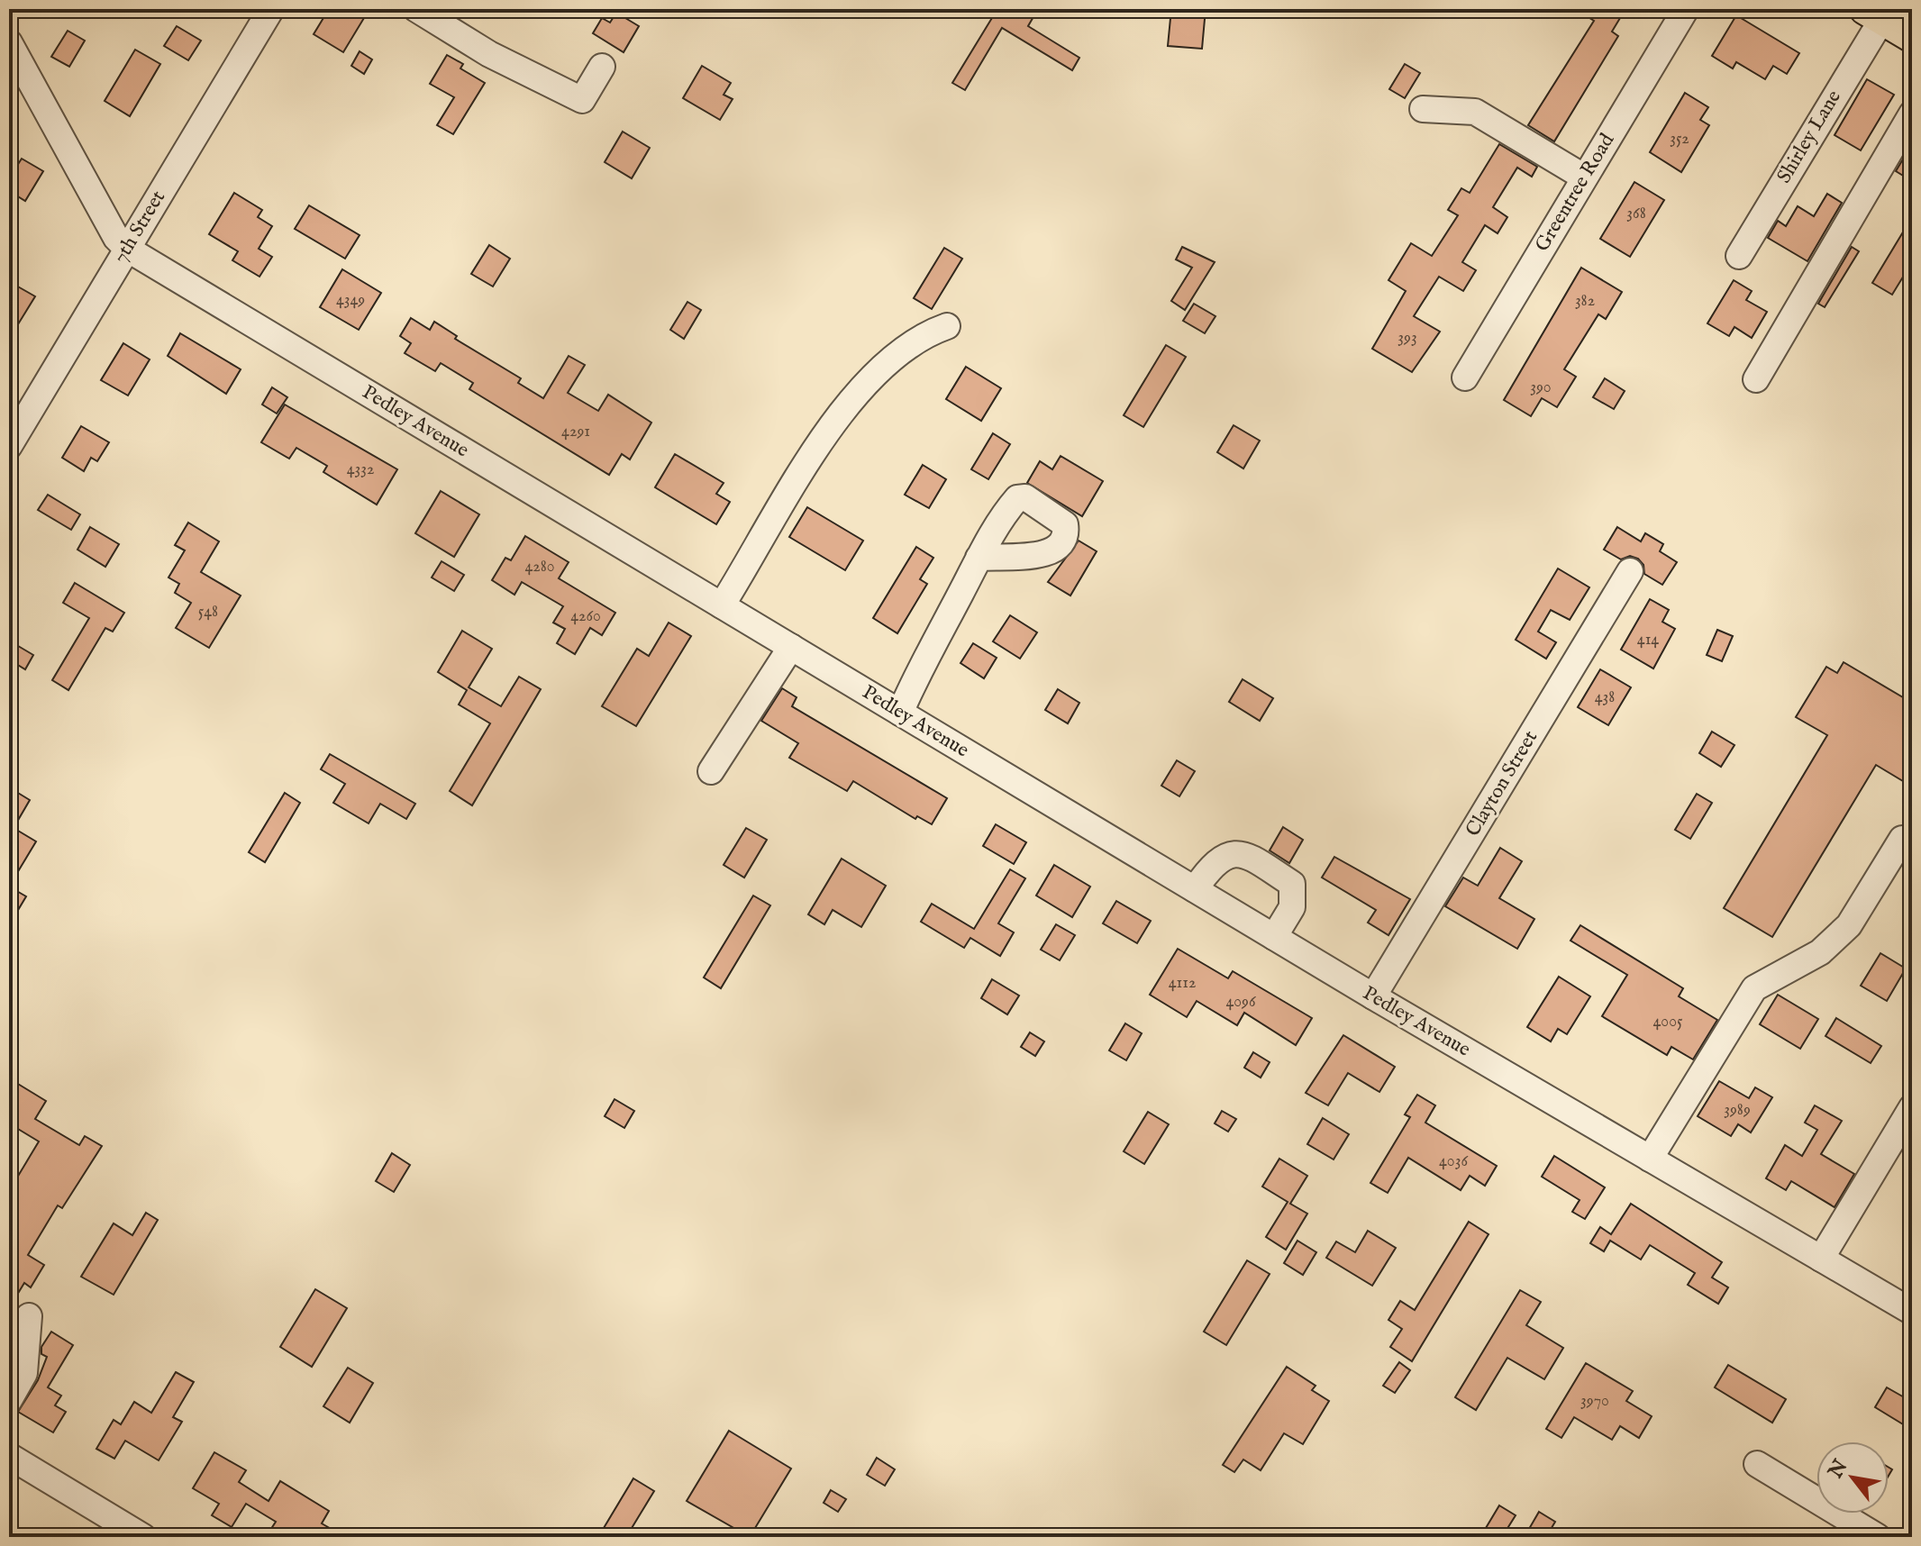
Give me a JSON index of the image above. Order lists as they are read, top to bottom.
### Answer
{
  "streets": {
    "street": [
      "Shirley Lane",
      "Greentree Road",
      "7th Street",
      "Pedley Avenue",
      "Clayton Street"
    ]
  },
  "crossings": [
    ["7th Street", "Pedley Avenue"],
    ["Pedley Avenue", "Clayton Street"]
  ],
  "house_numbers": [
    "352",
    "368",
    "4349",
    "382",
    "393",
    "390",
    "4291",
    "4332",
    "4280",
    "548",
    "4260",
    "414",
    "438",
    "4112",
    "4096",
    "4005",
    "3989",
    "4036",
    "3970"
  ],
  "north": "top left"
}
